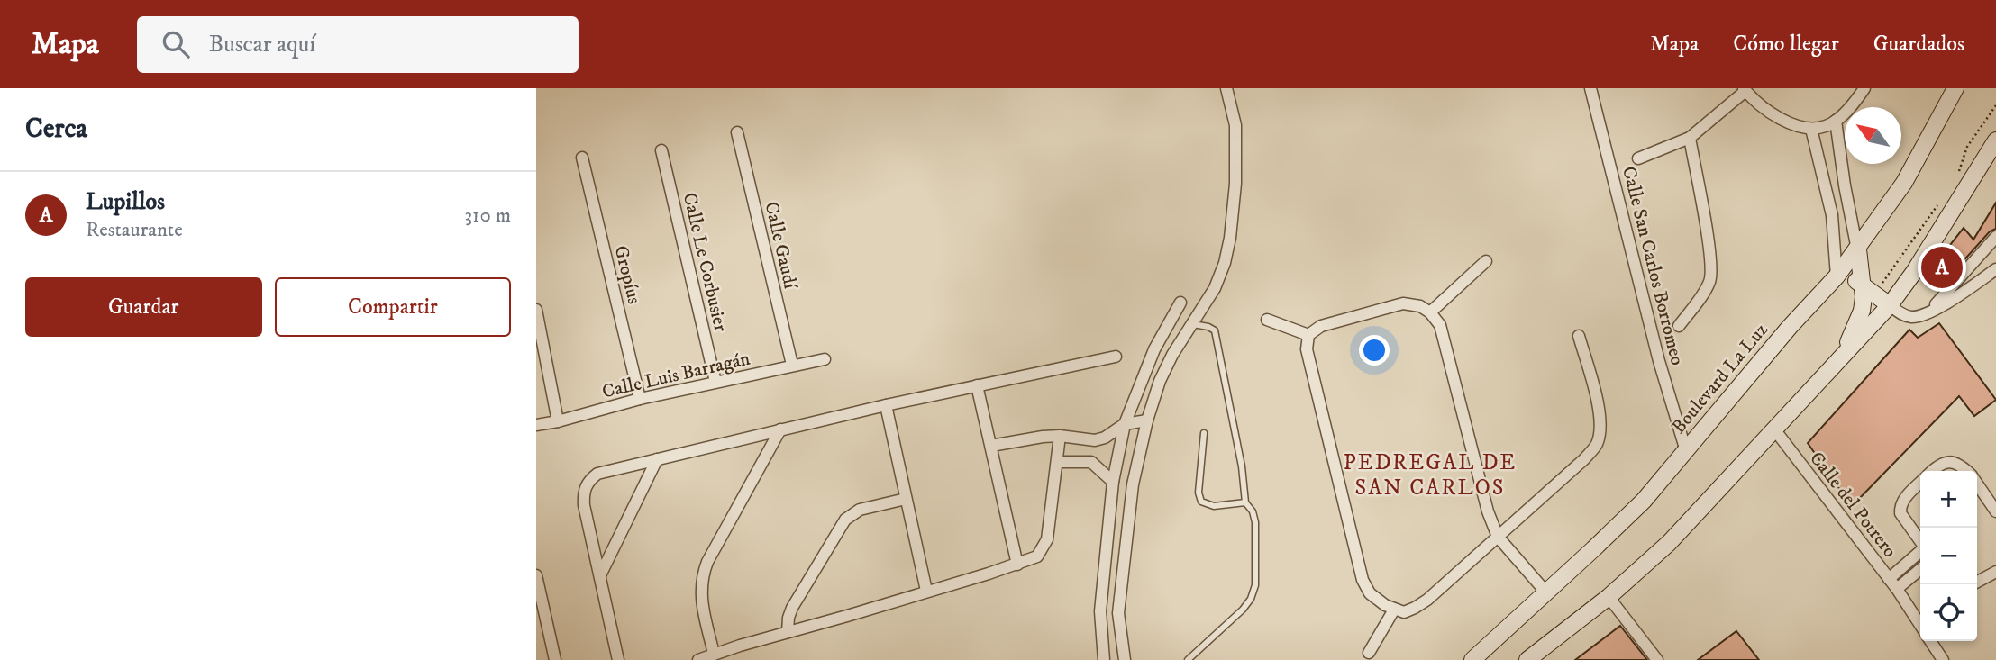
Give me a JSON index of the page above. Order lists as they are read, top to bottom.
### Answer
{
  "streets": {
    "main road": ["Boulevard La Luz"],
    "street": [
      "Calle Gaudí",
      "Calle Le Corbusier",
      "Calle San Carlos Borromeo",
      "Gropíus",
      "Calle Luis Barragán",
      "Calle del Potrero"
    ]
  },
  "crossings": [
    ["Calle Gaudí", "Calle Luis Barragán"],
    ["Calle Le Corbusier", "Calle Luis Barragán"],
    ["Calle San Carlos Borromeo", "Boulevard La Luz"],
    ["Gropíus", "Calle Luis Barragán"]
  ],
  "districts": ["PEDREGAL DE SAN CARLOS"],
  "north": "top left",
  "page": {
    "header": "Mapa",
    "search": "Buscar aquí",
    "nav": ["Mapa", "Cómo llegar", "Guardados"],
    "heading": "Cerca",
    "list": [
      {
        "mark": "A",
        "name": "Lupillos",
        "note": "Restaurante",
        "value": "310 m"
      }
    ],
    "pins": "A",
    "buttons": ["Guardar", "Compartir"],
    "map_buttons": ["+", "−"]
  }
}
